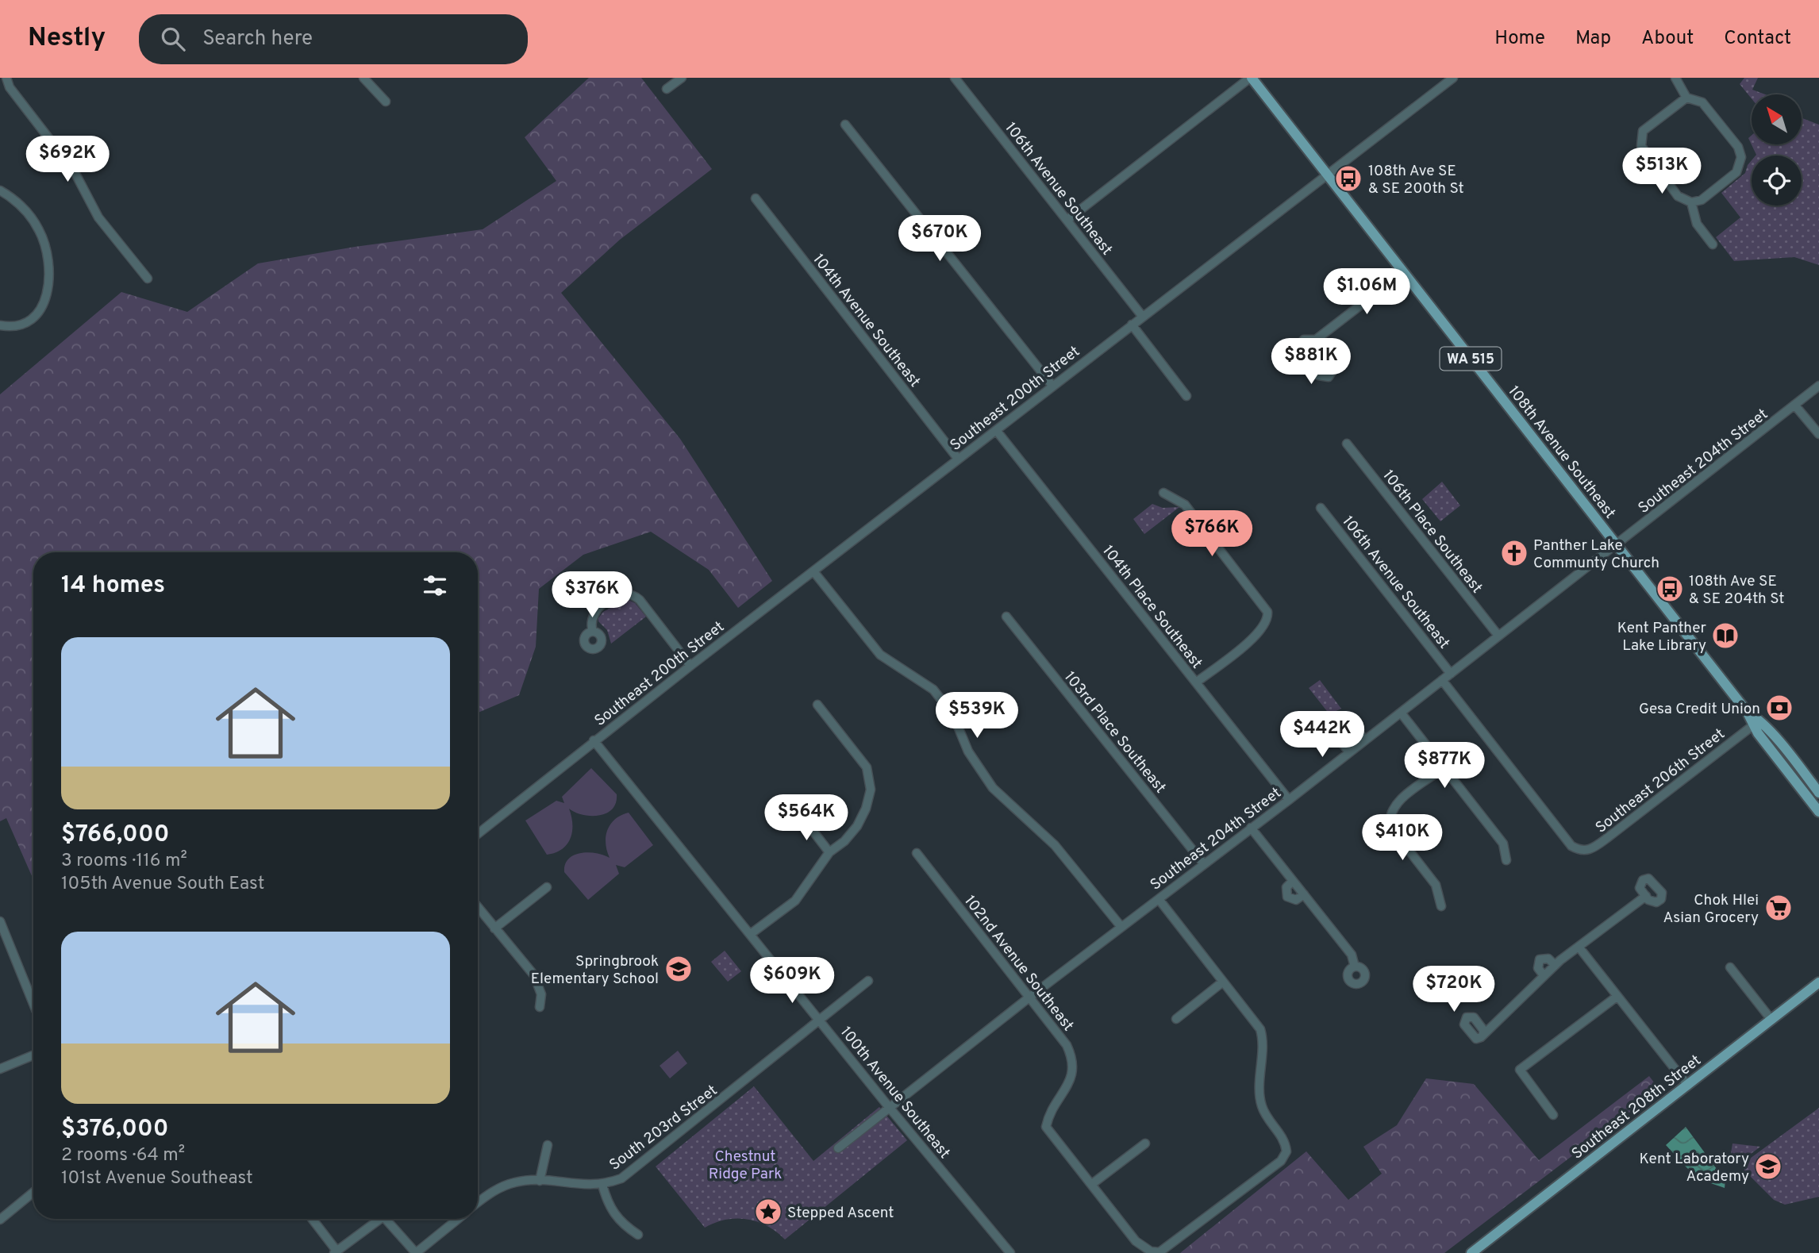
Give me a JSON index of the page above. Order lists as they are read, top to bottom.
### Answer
{
  "streets": {
    "main road": ["WA 515", "108th Avenue Southeast", "Southeast 208th Street"],
    "street": [
      "106th Avenue Southeast",
      "104th Avenue Southeast",
      "Southeast 200th Street",
      "Southeast 204th Street",
      "106th Place Southeast",
      "104th Place Southeast",
      "103rd Place Southeast",
      "Southeast 206th Street",
      "102nd Avenue Southeast",
      "100th Avenue Southeast",
      "South 203rd Street"
    ]
  },
  "crossings": [
    ["106th Avenue Southeast", "Southeast 200th Street"],
    ["106th Avenue Southeast", "Southeast 204th Street"],
    ["104th Avenue Southeast", "Southeast 200th Street"],
    ["Southeast 200th Street", "108th Avenue Southeast"],
    ["Southeast 200th Street", "104th Place Southeast"],
    ["Southeast 200th Street", "100th Avenue Southeast"],
    ["108th Avenue Southeast", "Southeast 204th Street"],
    ["108th Avenue Southeast", "Southeast 206th Street"],
    ["Southeast 204th Street", "106th Place Southeast"],
    ["Southeast 204th Street", "104th Place Southeast"],
    ["Southeast 204th Street", "103rd Place Southeast"],
    ["Southeast 204th Street", "Southeast 206th Street"],
    ["Southeast 204th Street", "102nd Avenue Southeast"],
    ["Southeast 204th Street", "100th Avenue Southeast"],
    ["100th Avenue Southeast", "South 203rd Street"]
  ],
  "parks": ["Chestnut Ridge Park"],
  "places": {
    "bus stop": ["108th Ave SE & SE 200th St", "108th Ave SE & SE 204th St"],
    "church": ["Panther Lake Communty Church"],
    "library": ["Kent Panther Lake Library"],
    "bank": ["Gesa Credit Union"],
    "supermarket": ["Chok Hlei Asian Grocery"],
    "school or university": ["Springbrook Elementary School", "Kent Laboratory Academy"],
    "place": ["Stepped Ascent"]
  },
  "north": "top left",
  "page": {
    "header": "Nestly",
    "search": "Search here",
    "nav": [
      "Home",
      "Map",
      "About",
      "Contact"
    ],
    "price": [
      "$692K",
      "$513K",
      "$670K",
      "$1.06M",
      "$881K",
      "$766K",
      "$376K",
      "$539K",
      "$442K",
      "$877K",
      "$564K",
      "$410K",
      "$609K",
      "$720K"
    ],
    "heading": "14 homes",
    "list": [
      {
        "name": "$766,000",
        "note": "3 rooms · 116 m² · 105th Avenue South East"
      },
      {
        "name": "$376,000",
        "note": "2 rooms · 64 m² · 101st Avenue Southeast"
      }
    ]
  }
}
